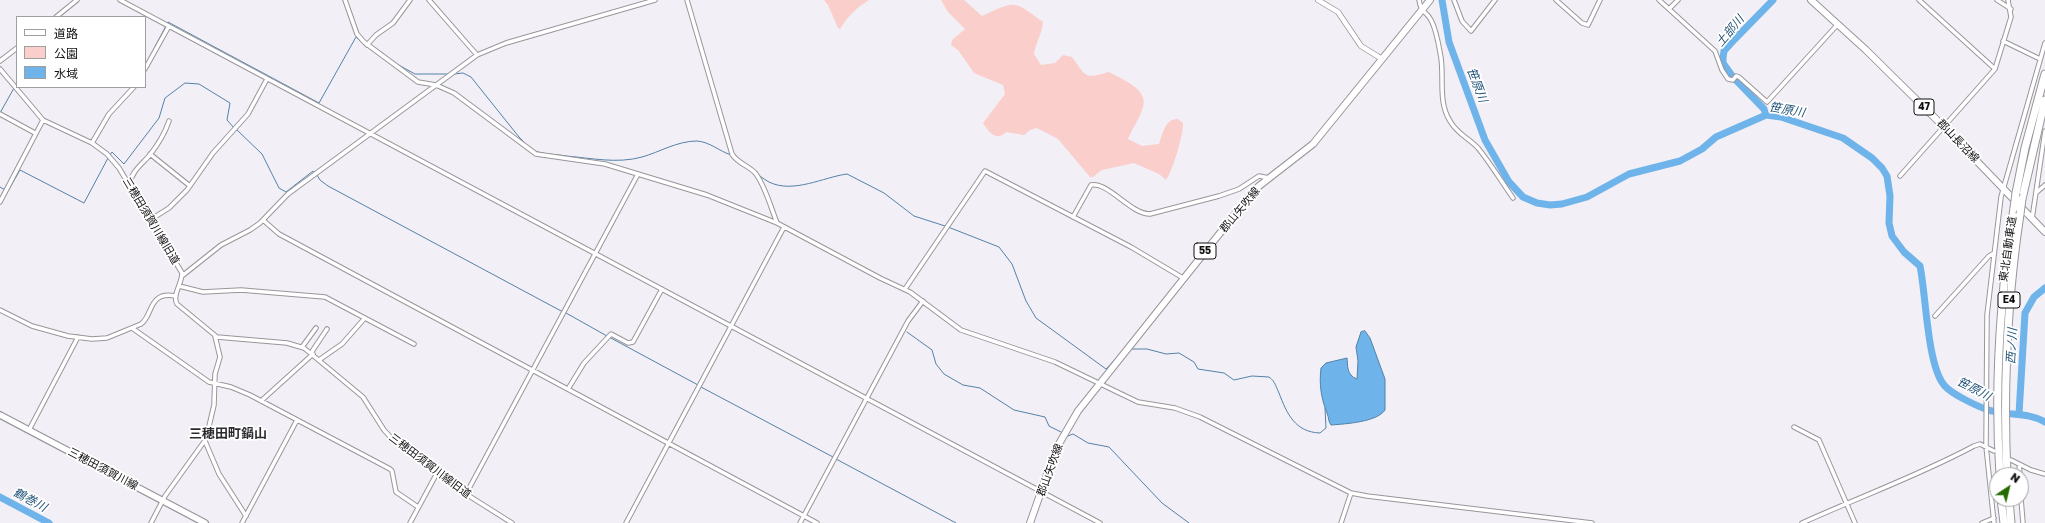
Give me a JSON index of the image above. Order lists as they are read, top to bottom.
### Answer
{
  "streets": {
    "highway": ["東北自動車道", "E4"],
    "main road": [
      "47",
      "郡山長沼線",
      "郡山矢吹線",
      "55",
      "三穂田須賀川線"
    ],
    "street": ["三穂田須賀川線旧道"]
  },
  "districts": ["三穂田町鍋山"],
  "water": [
    "土部川",
    "笹原川",
    "西ノ川",
    "鶴巻川"
  ],
  "legend": ["道路", "公園", "水域"],
  "north": "top right"
}
